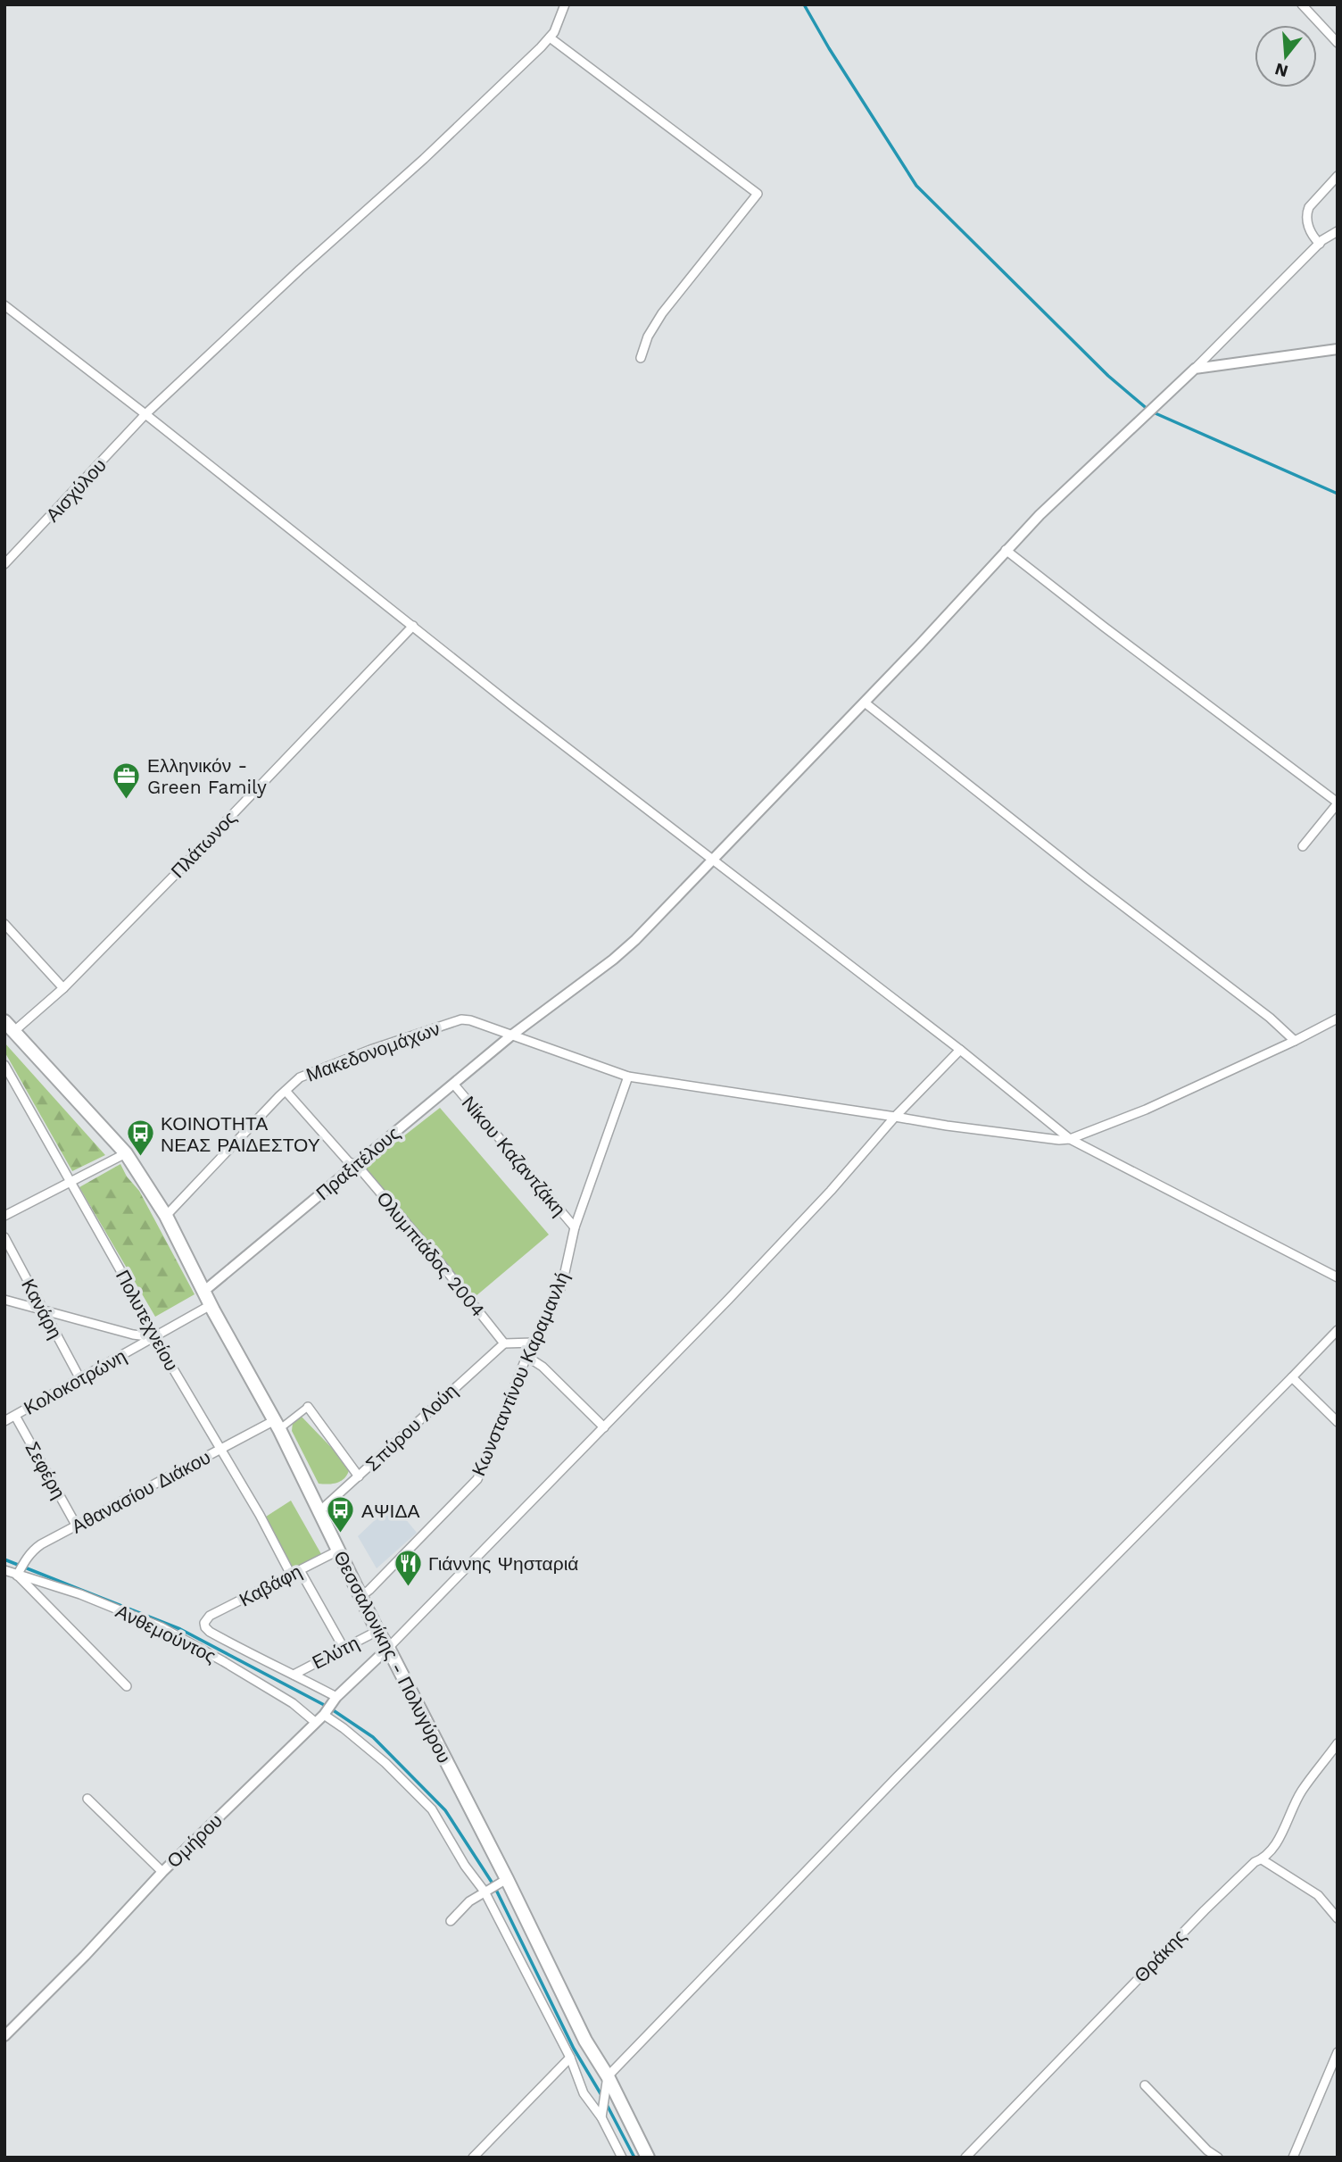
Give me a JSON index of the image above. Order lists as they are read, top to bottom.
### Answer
{
  "streets": {
    "main road": ["Θεσσαλονίκης - Πολυγύρου"],
    "street": [
      "Αισχύλου",
      "Πλάτωνος",
      "Μακεδονομάχων",
      "Νίκου Καζαντζάκη",
      "Πραξιτέλους",
      "Ολυμπιάδος 2004",
      "Κανάρη",
      "Πολυτεχνείου",
      "Κωνσταντίνου Καραμανλή",
      "Κολοκοτρώνη",
      "Σπύρου Λούη",
      "Σεφέρη",
      "Αθανασίου Διάκου",
      "Καβάφη",
      "Ανθεμούντος",
      "Ελύτη",
      "Ομήρου",
      "Θράκης"
    ]
  },
  "crossings": [
    ["Πλάτωνος", "Θεσσαλονίκης - Πολυγύρου"],
    ["Μακεδονομάχων", "Πραξιτέλους"],
    ["Μακεδονομάχων", "Ολυμπιάδος 2004"],
    ["Μακεδονομάχων", "Κωνσταντίνου Καραμανλή"],
    ["Μακεδονομάχων", "Θεσσαλονίκης - Πολυγύρου"],
    ["Νίκου Καζαντζάκη", "Πραξιτέλους"],
    ["Νίκου Καζαντζάκη", "Κωνσταντίνου Καραμανλή"],
    ["Πραξιτέλους", "Ολυμπιάδος 2004"],
    ["Πραξιτέλους", "Θεσσαλονίκης - Πολυγύρου"],
    ["Ολυμπιάδος 2004", "Σπύρου Λούη"],
    ["Κανάρη", "Κολοκοτρώνη"],
    ["Πολυτεχνείου", "Κολοκοτρώνη"],
    ["Πολυτεχνείου", "Αθανασίου Διάκου"],
    ["Πολυτεχνείου", "Καβάφη"],
    ["Κωνσταντίνου Καραμανλή", "Θεσσαλονίκης - Πολυγύρου"],
    ["Κολοκοτρώνη", "Σεφέρη"],
    ["Κολοκοτρώνη", "Θεσσαλονίκης - Πολυγύρου"],
    ["Σπύρου Λούη", "Θεσσαλονίκης - Πολυγύρου"],
    ["Σεφέρη", "Αθανασίου Διάκου"],
    ["Αθανασίου Διάκου", "Ανθεμούντος"],
    ["Αθανασίου Διάκου", "Θεσσαλονίκης - Πολυγύρου"],
    ["Καβάφη", "Ανθεμούντος"],
    ["Καβάφη", "Θεσσαλονίκης - Πολυγύρου"],
    ["Ανθεμούντος", "Ελύτη"],
    ["Ανθεμούντος", "Ομήρου"],
    ["Ελύτη", "Θεσσαλονίκης - Πολυγύρου"],
    ["Θεσσαλονίκης - Πολυγύρου", "Ομήρου"]
  ],
  "places": {
    "office": ["Ελληνικόν - Green Family"],
    "bus stop": ["ΚΟΙΝΟΤΗΤΑ ΝΕΑΣ ΡΑΙΔΕΣΤΟΥ", "ΑΨΙΔΑ"],
    "restaurant": ["Γιάννης Ψησταριά"]
  },
  "north": "bottom"
}
